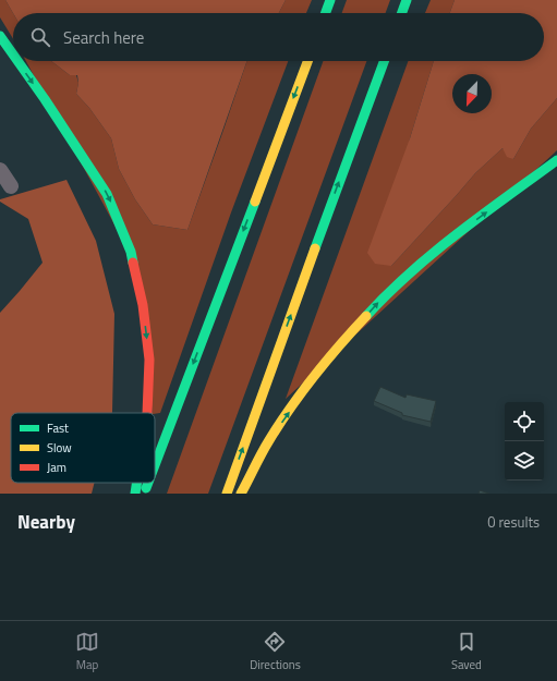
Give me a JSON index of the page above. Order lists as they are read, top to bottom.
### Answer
{
  "legend": ["Fast", "Slow", "Jam"],
  "north": "bottom left",
  "page": {
    "search": "Search here",
    "heading": ["Nearby", "0 results"],
    "nav": ["Map", "Directions", "Saved"]
  }
}
